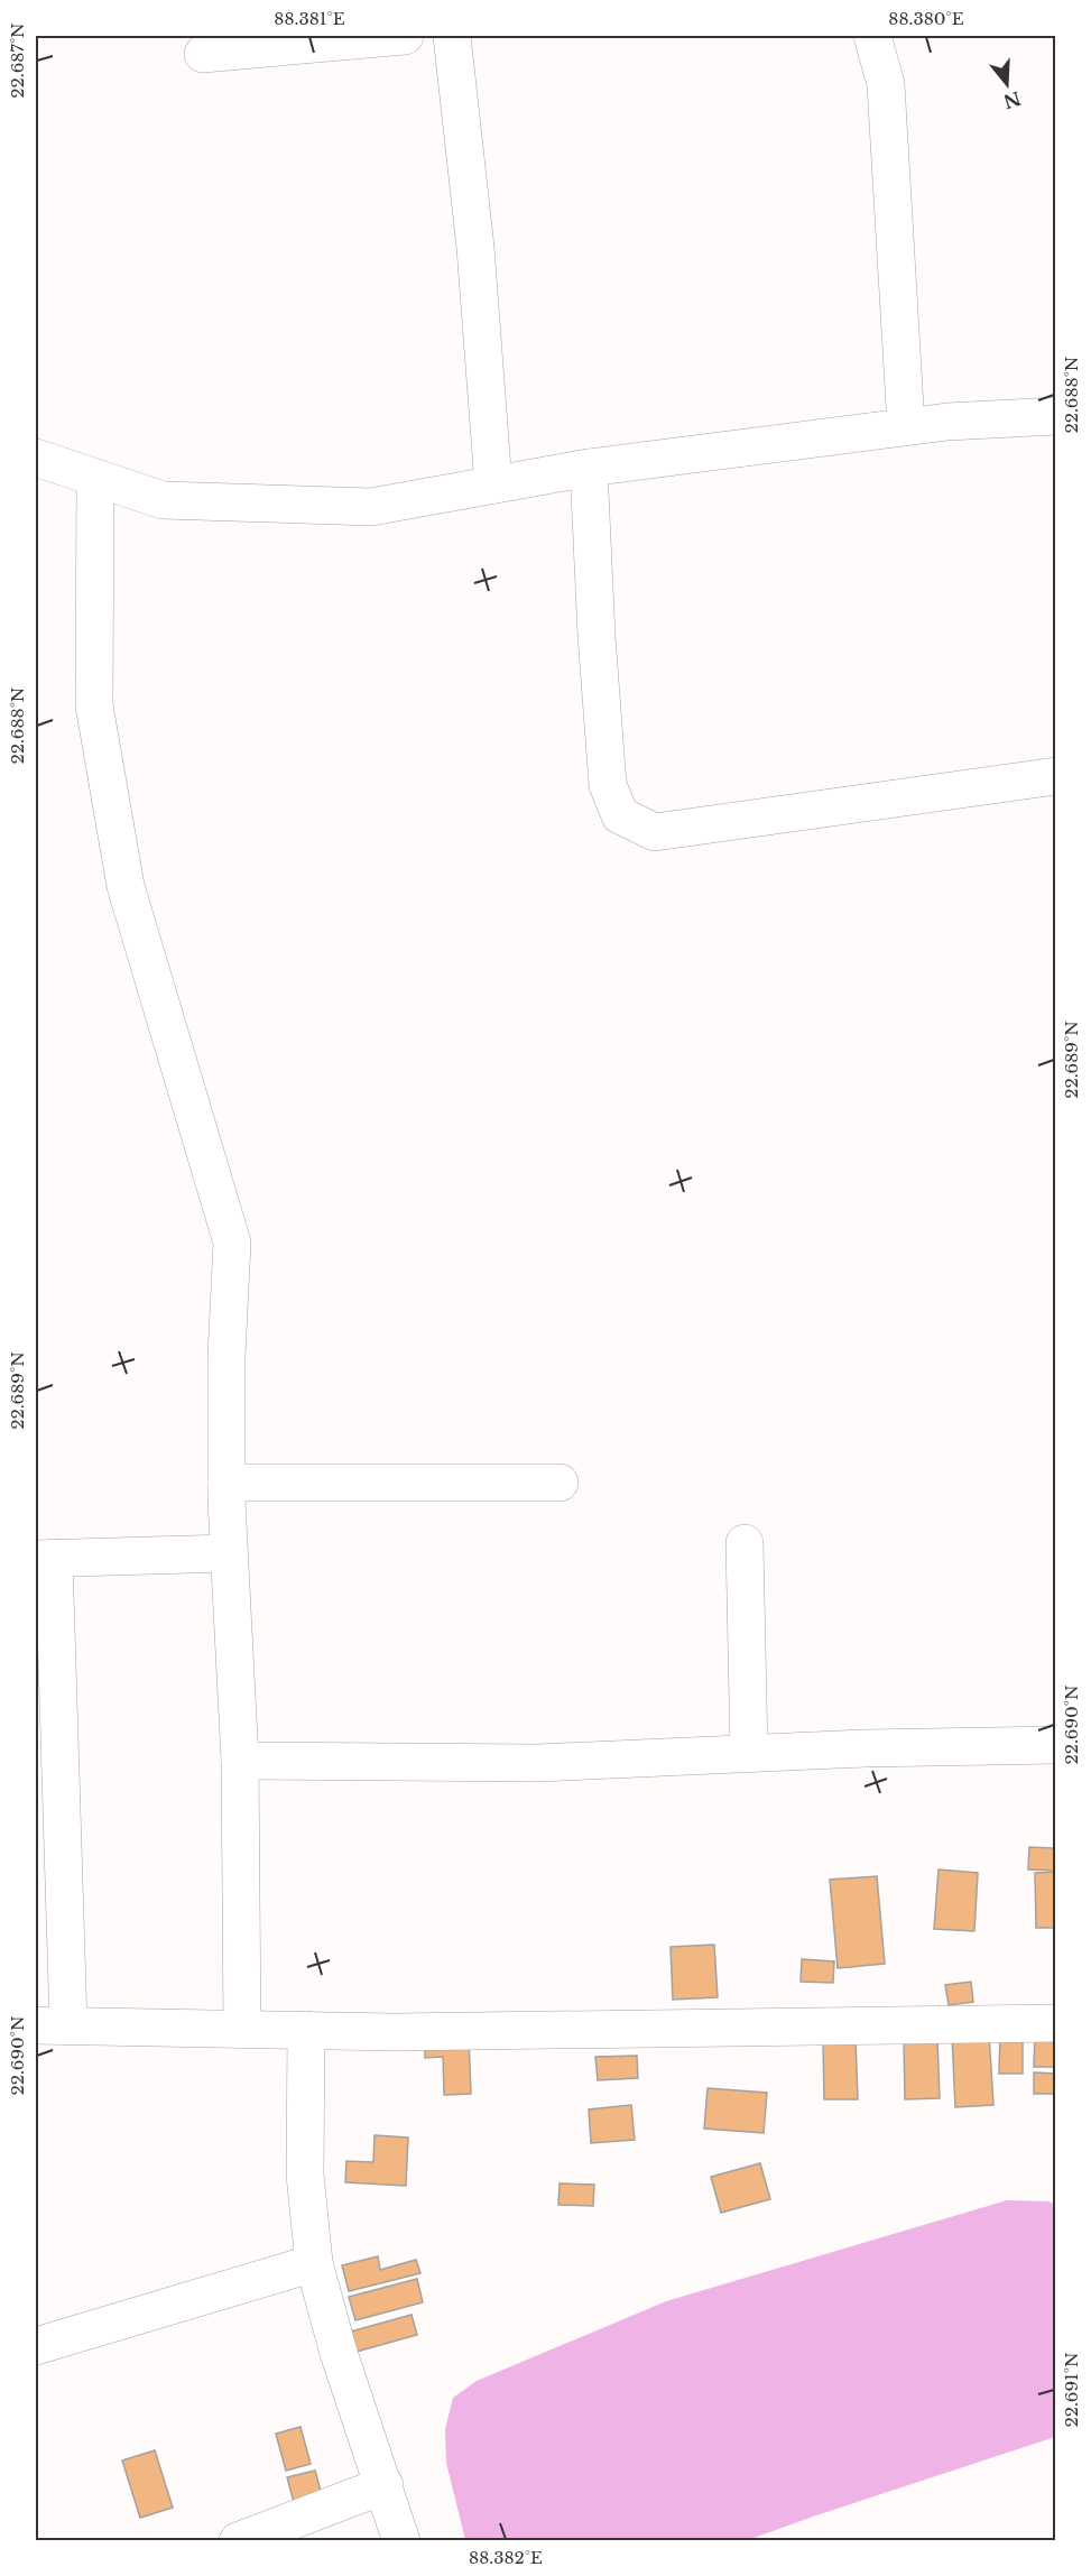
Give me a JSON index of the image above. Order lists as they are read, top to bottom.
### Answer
{
  "north": "bottom",
  "coordinates": [
    "88.381°E",
    "88.380°E",
    "22.687°N",
    "22.688°N",
    "22.689°N",
    "22.690°N",
    "22.691°N",
    "88.382°E"
  ]
}
